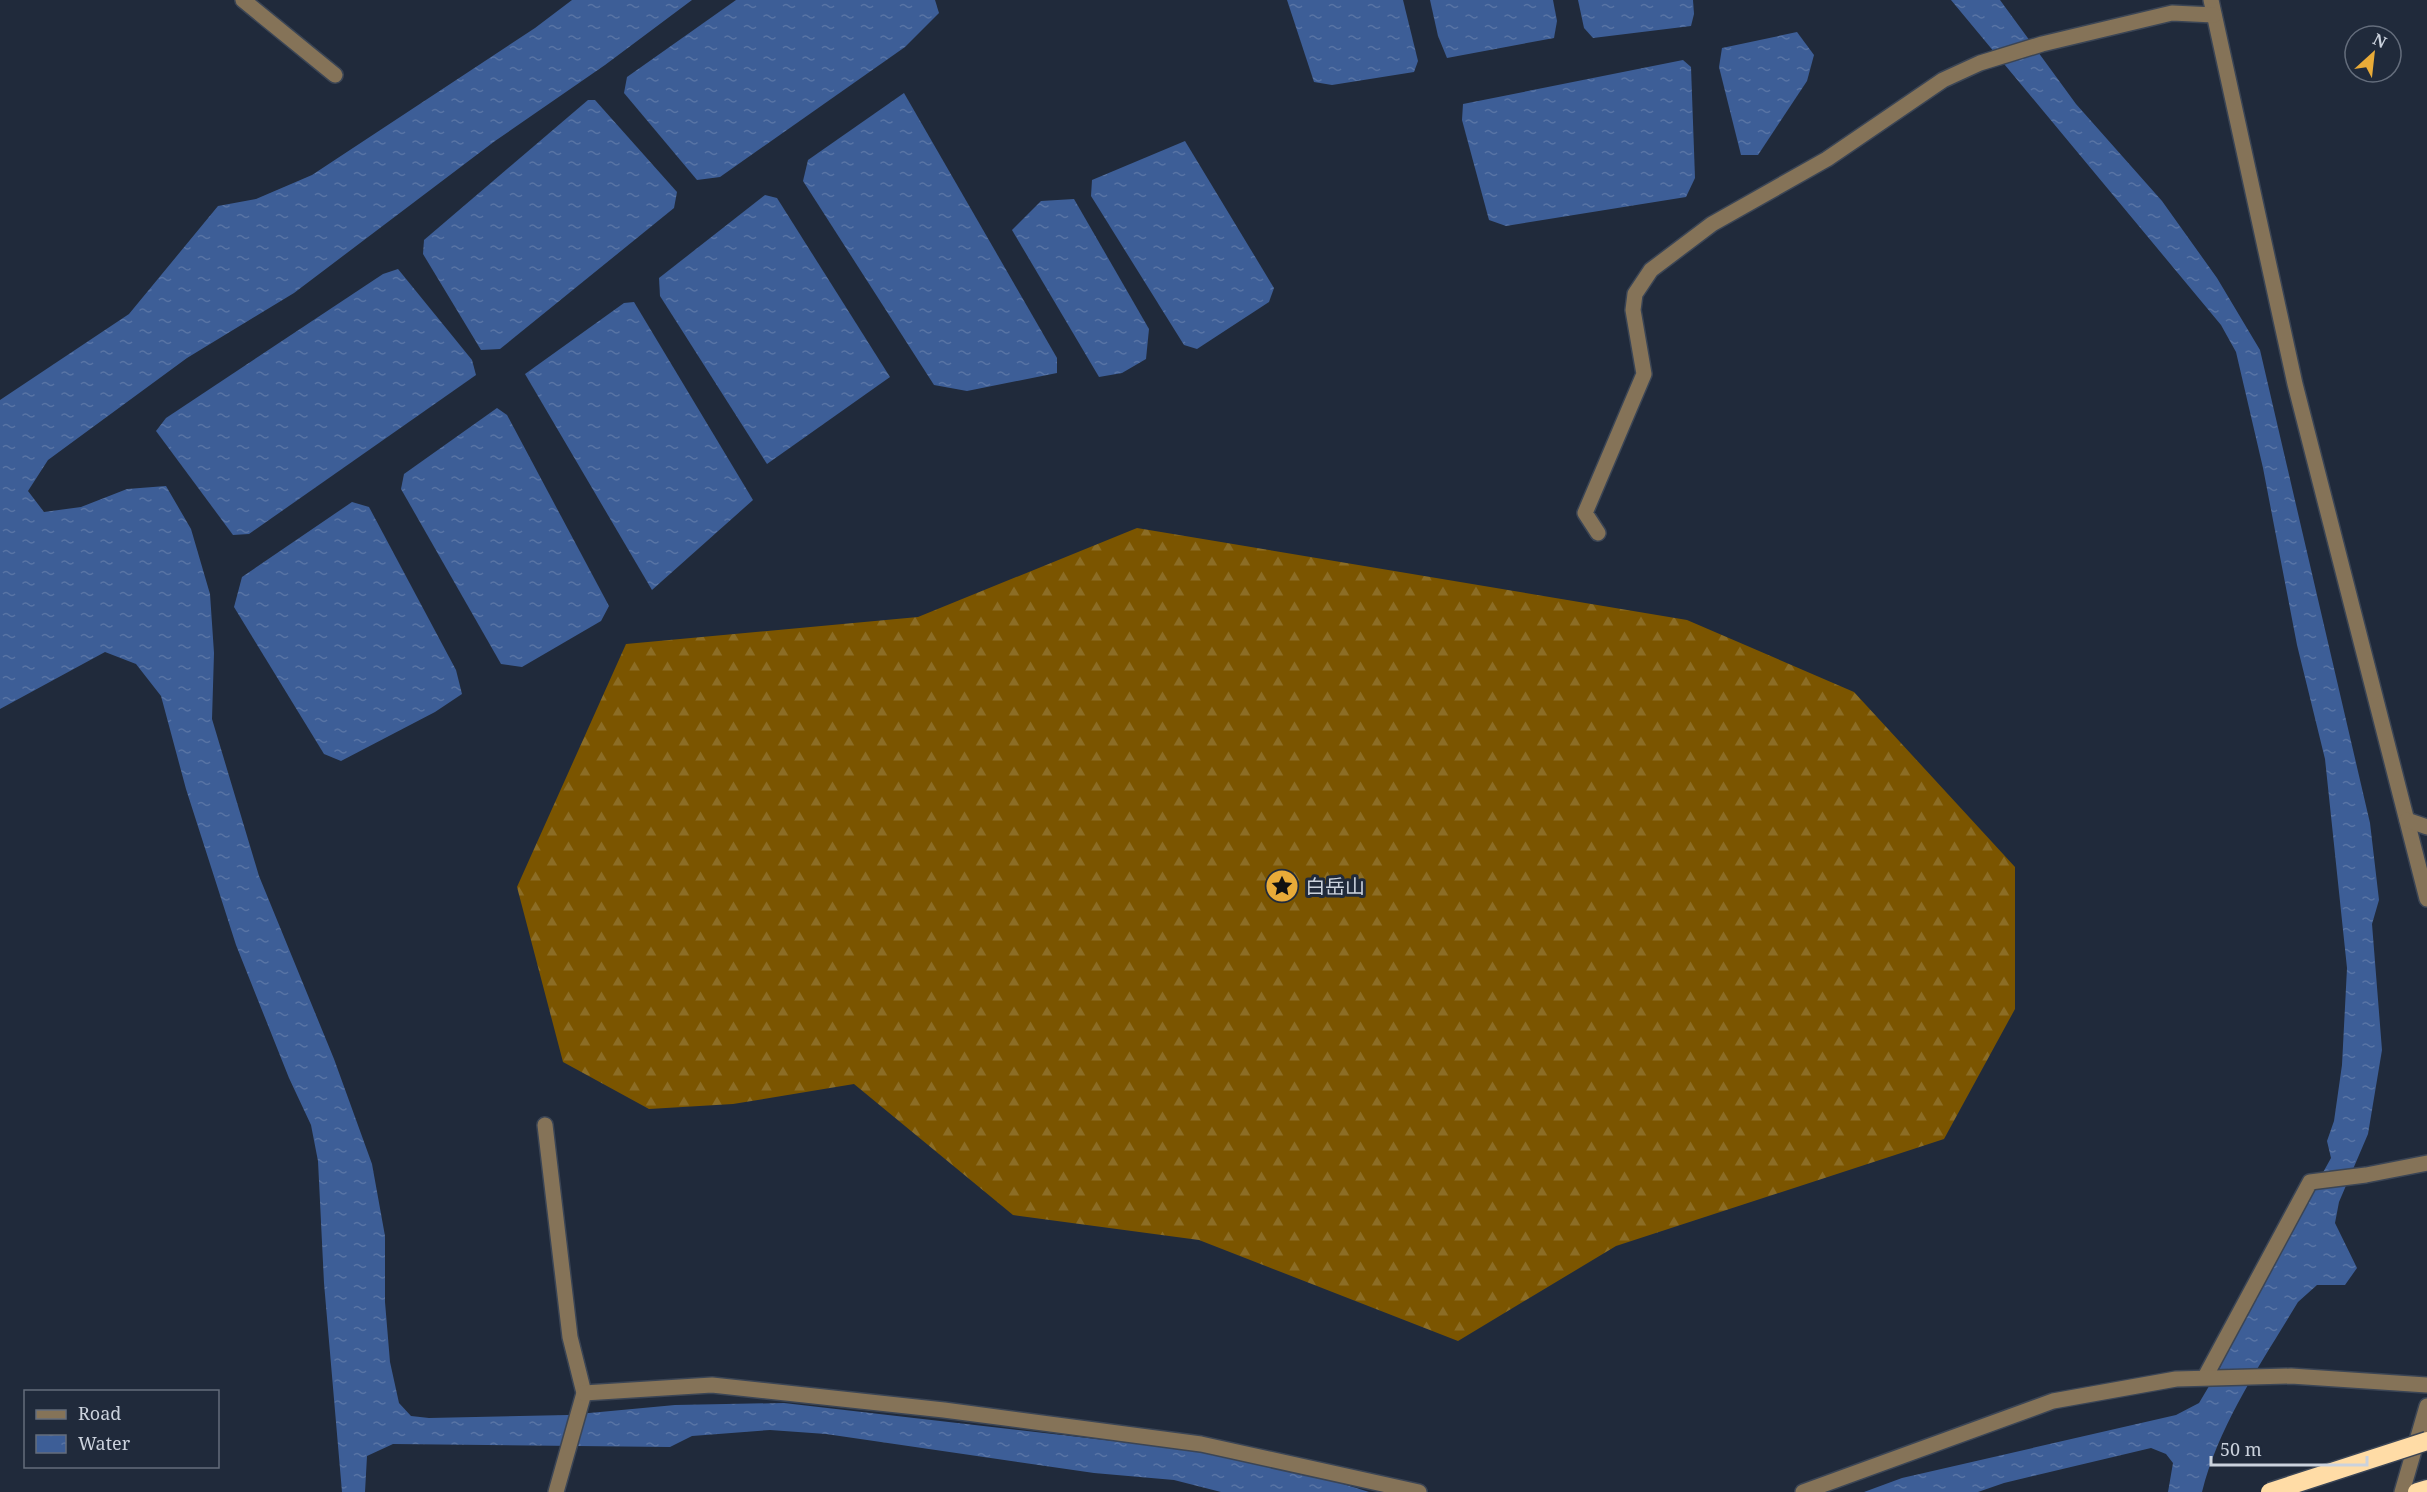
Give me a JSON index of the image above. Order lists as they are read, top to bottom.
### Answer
{
  "places": {
    "place": ["白岳山"]
  },
  "legend": ["Road", "Water"],
  "scale_bar": "50 m",
  "north": "top right"
}
